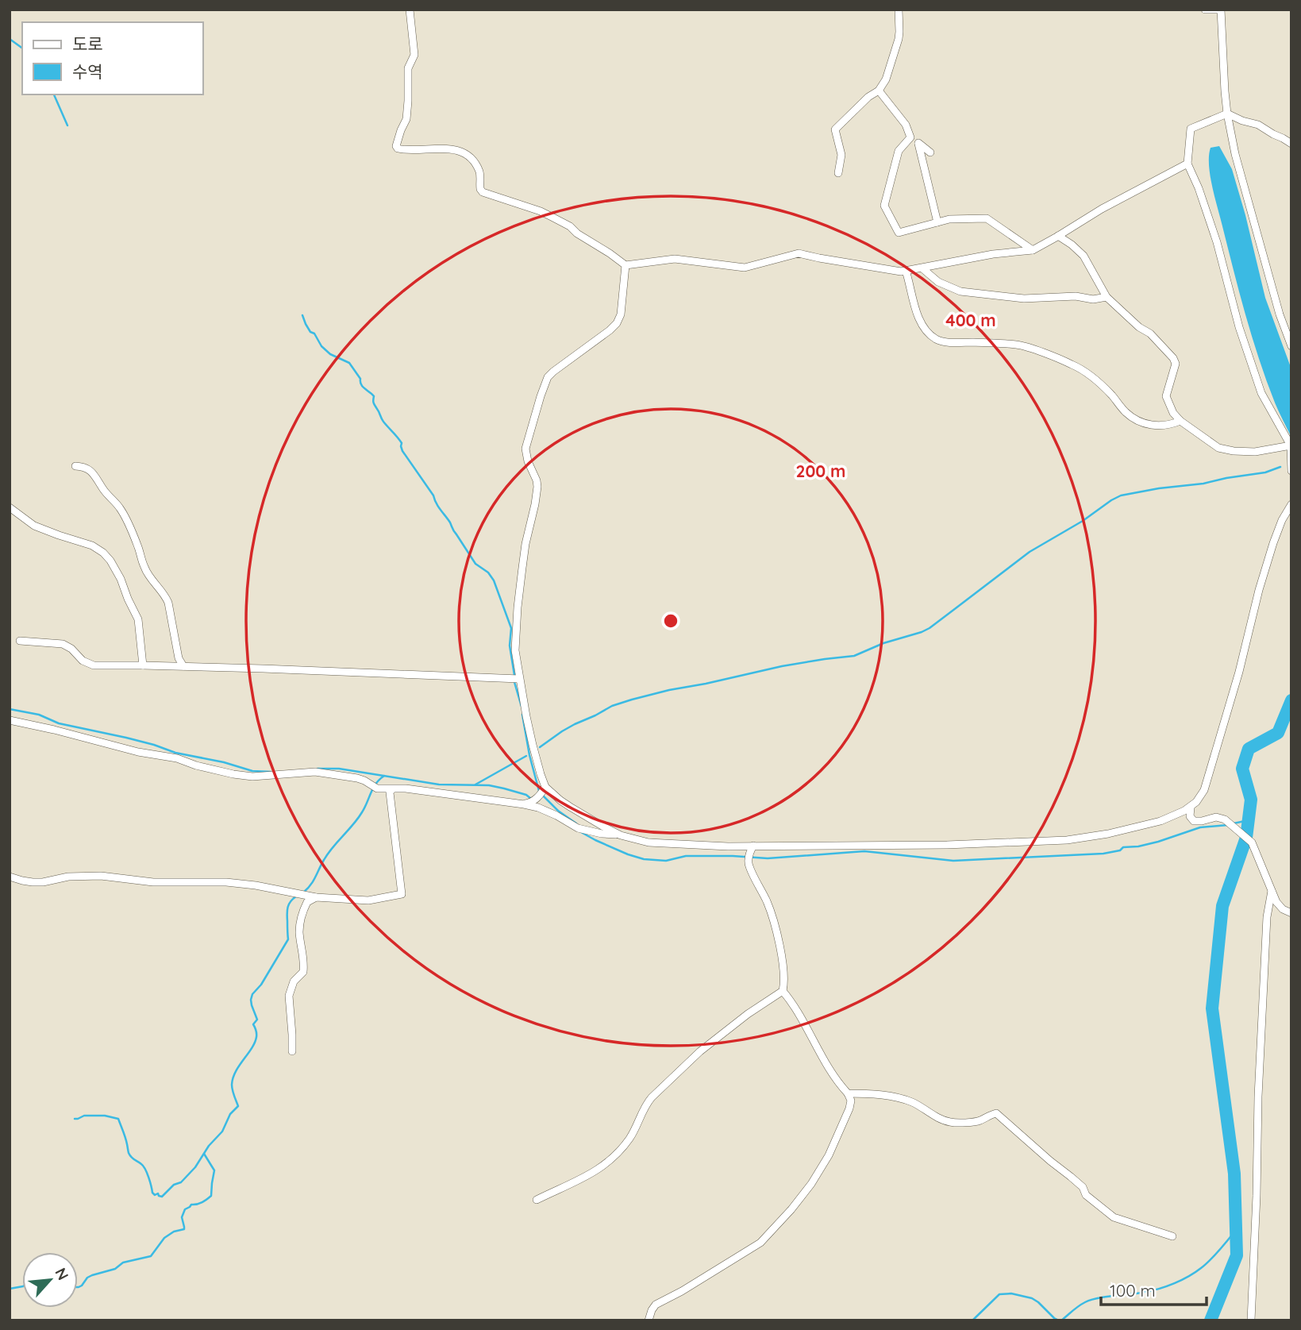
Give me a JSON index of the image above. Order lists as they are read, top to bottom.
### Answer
{
  "legend": ["도로", "수역"],
  "scale_bar": "100 m",
  "north": "top right",
  "rings": ["400 m", "200 m"]
}
